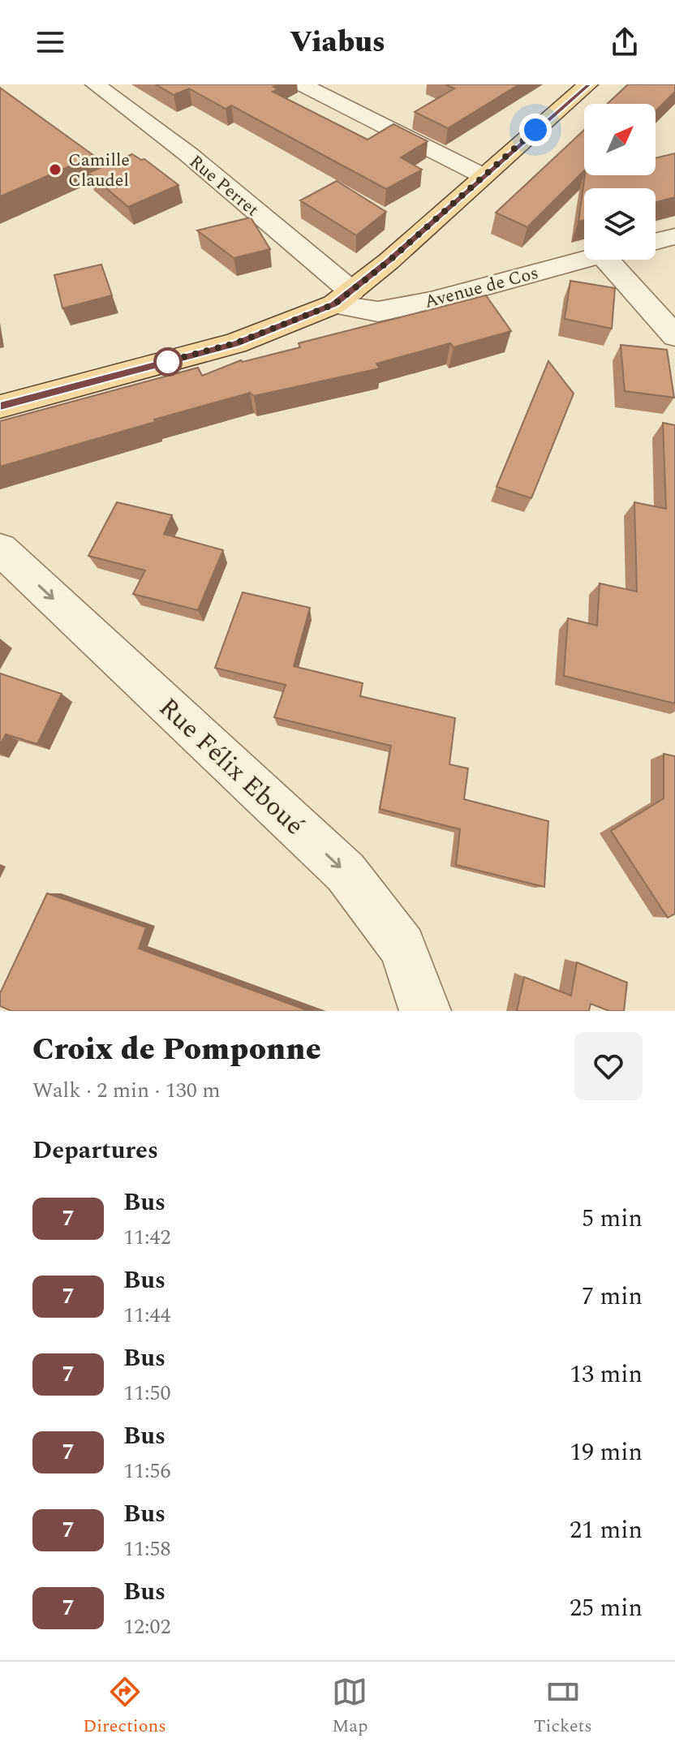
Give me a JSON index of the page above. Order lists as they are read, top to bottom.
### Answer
{
  "streets": {
    "street": ["Rue Perret", "Avenue de Cos", "Rue Félix Eboué"]
  },
  "crossings": [
    ["Rue Perret", "Avenue de Cos"]
  ],
  "one_way": ["Rue Félix Eboué"],
  "places": ["Camille Claudel"],
  "lines": ["bus line 7"],
  "north": "top right",
  "page": {
    "header": "Viabus",
    "heading": [
      ["Croix de Pomponne", "Walk · 2 min · 130 m"],
      "Departures"
    ],
    "list": [
      {
        "mark": "7",
        "name": "Bus",
        "note": "11:42",
        "value": "5 min"
      },
      {
        "mark": "7",
        "name": "Bus",
        "note": "11:44",
        "value": "7 min"
      },
      {
        "mark": "7",
        "name": "Bus",
        "note": "11:50",
        "value": "13 min"
      },
      {
        "mark": "7",
        "name": "Bus",
        "note": "11:56",
        "value": "19 min"
      },
      {
        "mark": "7",
        "name": "Bus",
        "note": "11:58",
        "value": "21 min"
      },
      {
        "mark": "7",
        "name": "Bus",
        "note": "12:02",
        "value": "25 min"
      }
    ],
    "tabs": ["Directions", "Map", "Tickets"]
  }
}
